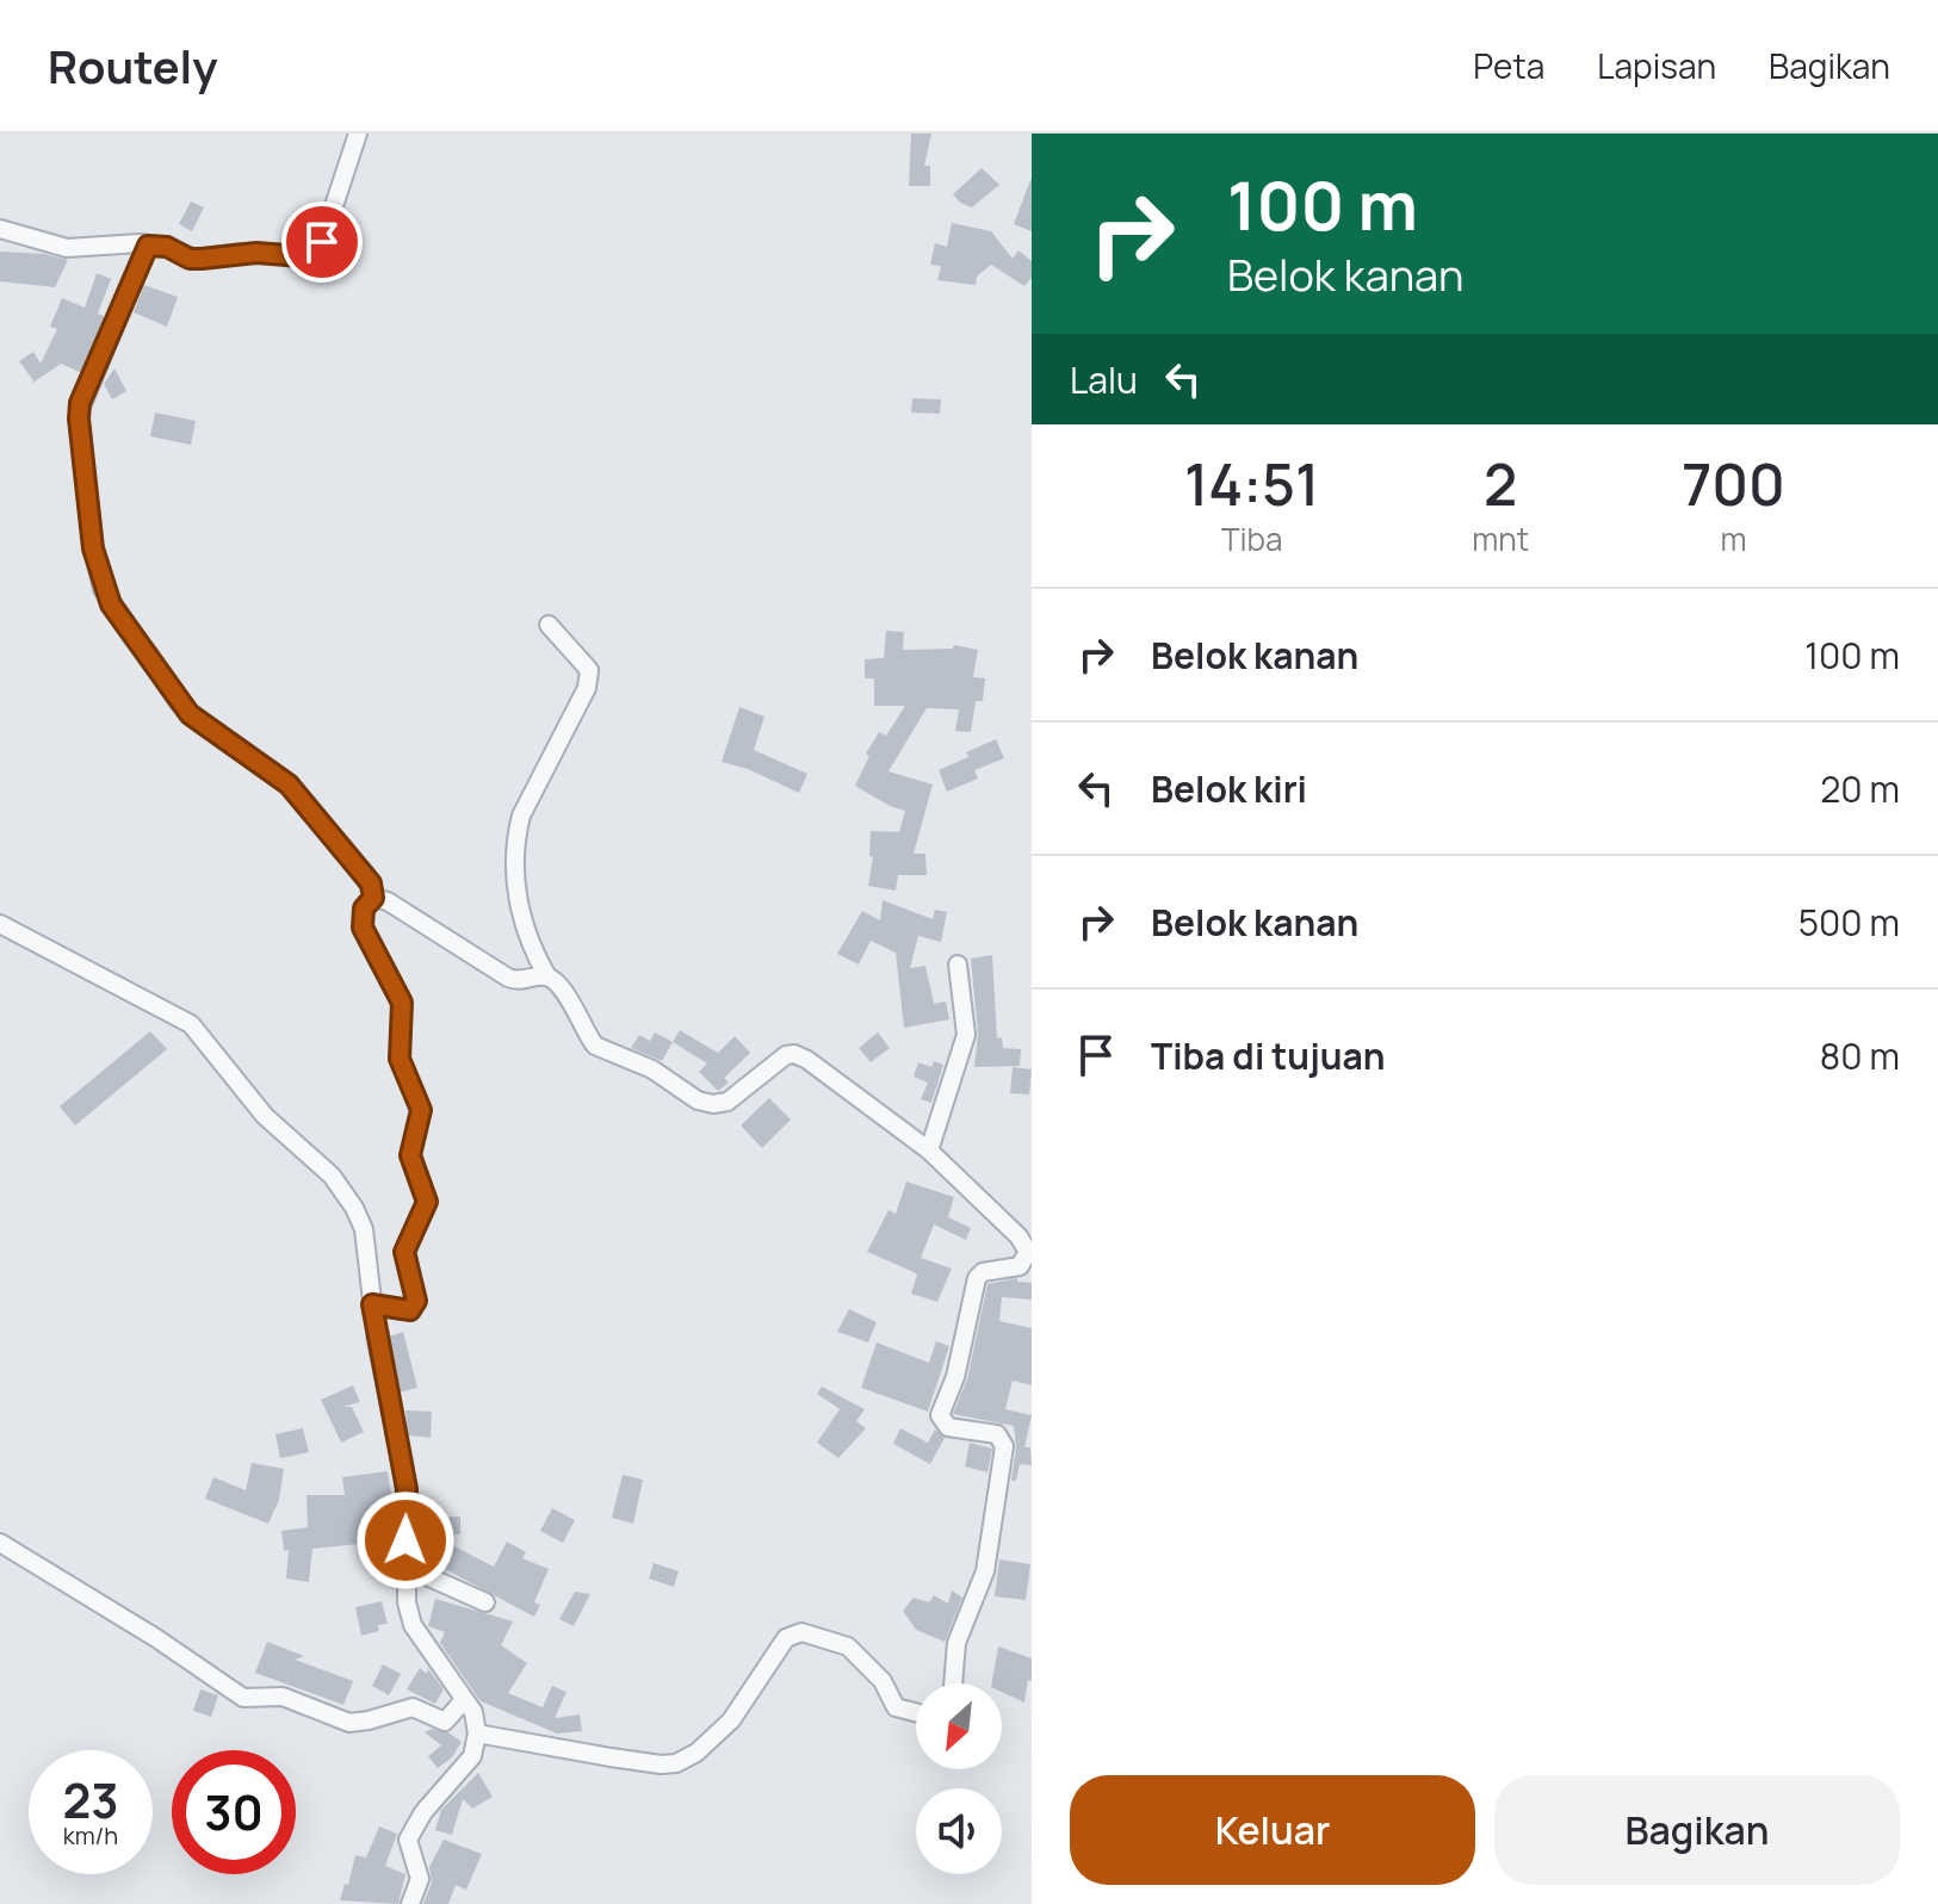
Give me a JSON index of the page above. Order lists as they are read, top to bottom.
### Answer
{
  "north": "bottom left",
  "page": {
    "header": "Routely",
    "nav": ["Peta", "Lapisan", "Bagikan"],
    "turn": ["100 m", "Belok kanan"],
    "then": "Lalu",
    "eta": [
      "14:51",
      "Tiba",
      "2",
      "mnt",
      "700",
      "m"
    ],
    "list": [
      {
        "name": "Belok kanan",
        "value": "100 m"
      },
      {
        "name": "Belok kiri",
        "value": "20 m"
      },
      {
        "name": "Belok kanan",
        "value": "500 m"
      },
      {
        "name": "Tiba di tujuan",
        "value": "80 m"
      }
    ],
    "speed": "23 km/h",
    "limit": "30",
    "buttons": ["Keluar", "Bagikan"]
  }
}
